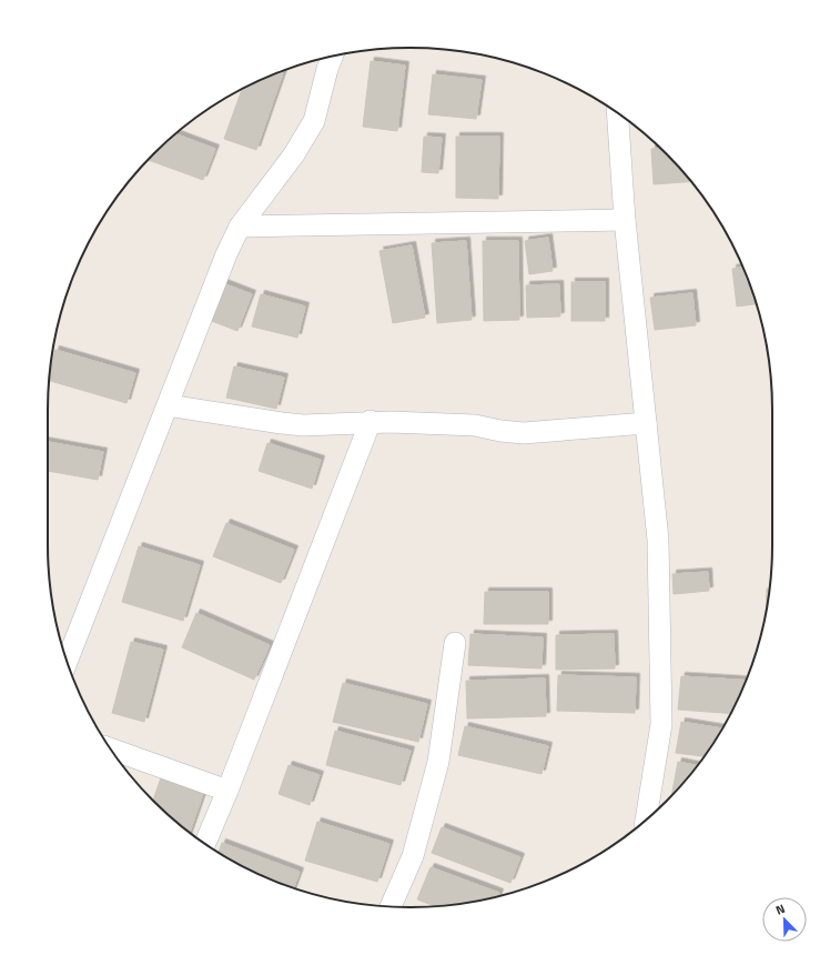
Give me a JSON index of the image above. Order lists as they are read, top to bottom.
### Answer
{
  "north": "top left"
}
